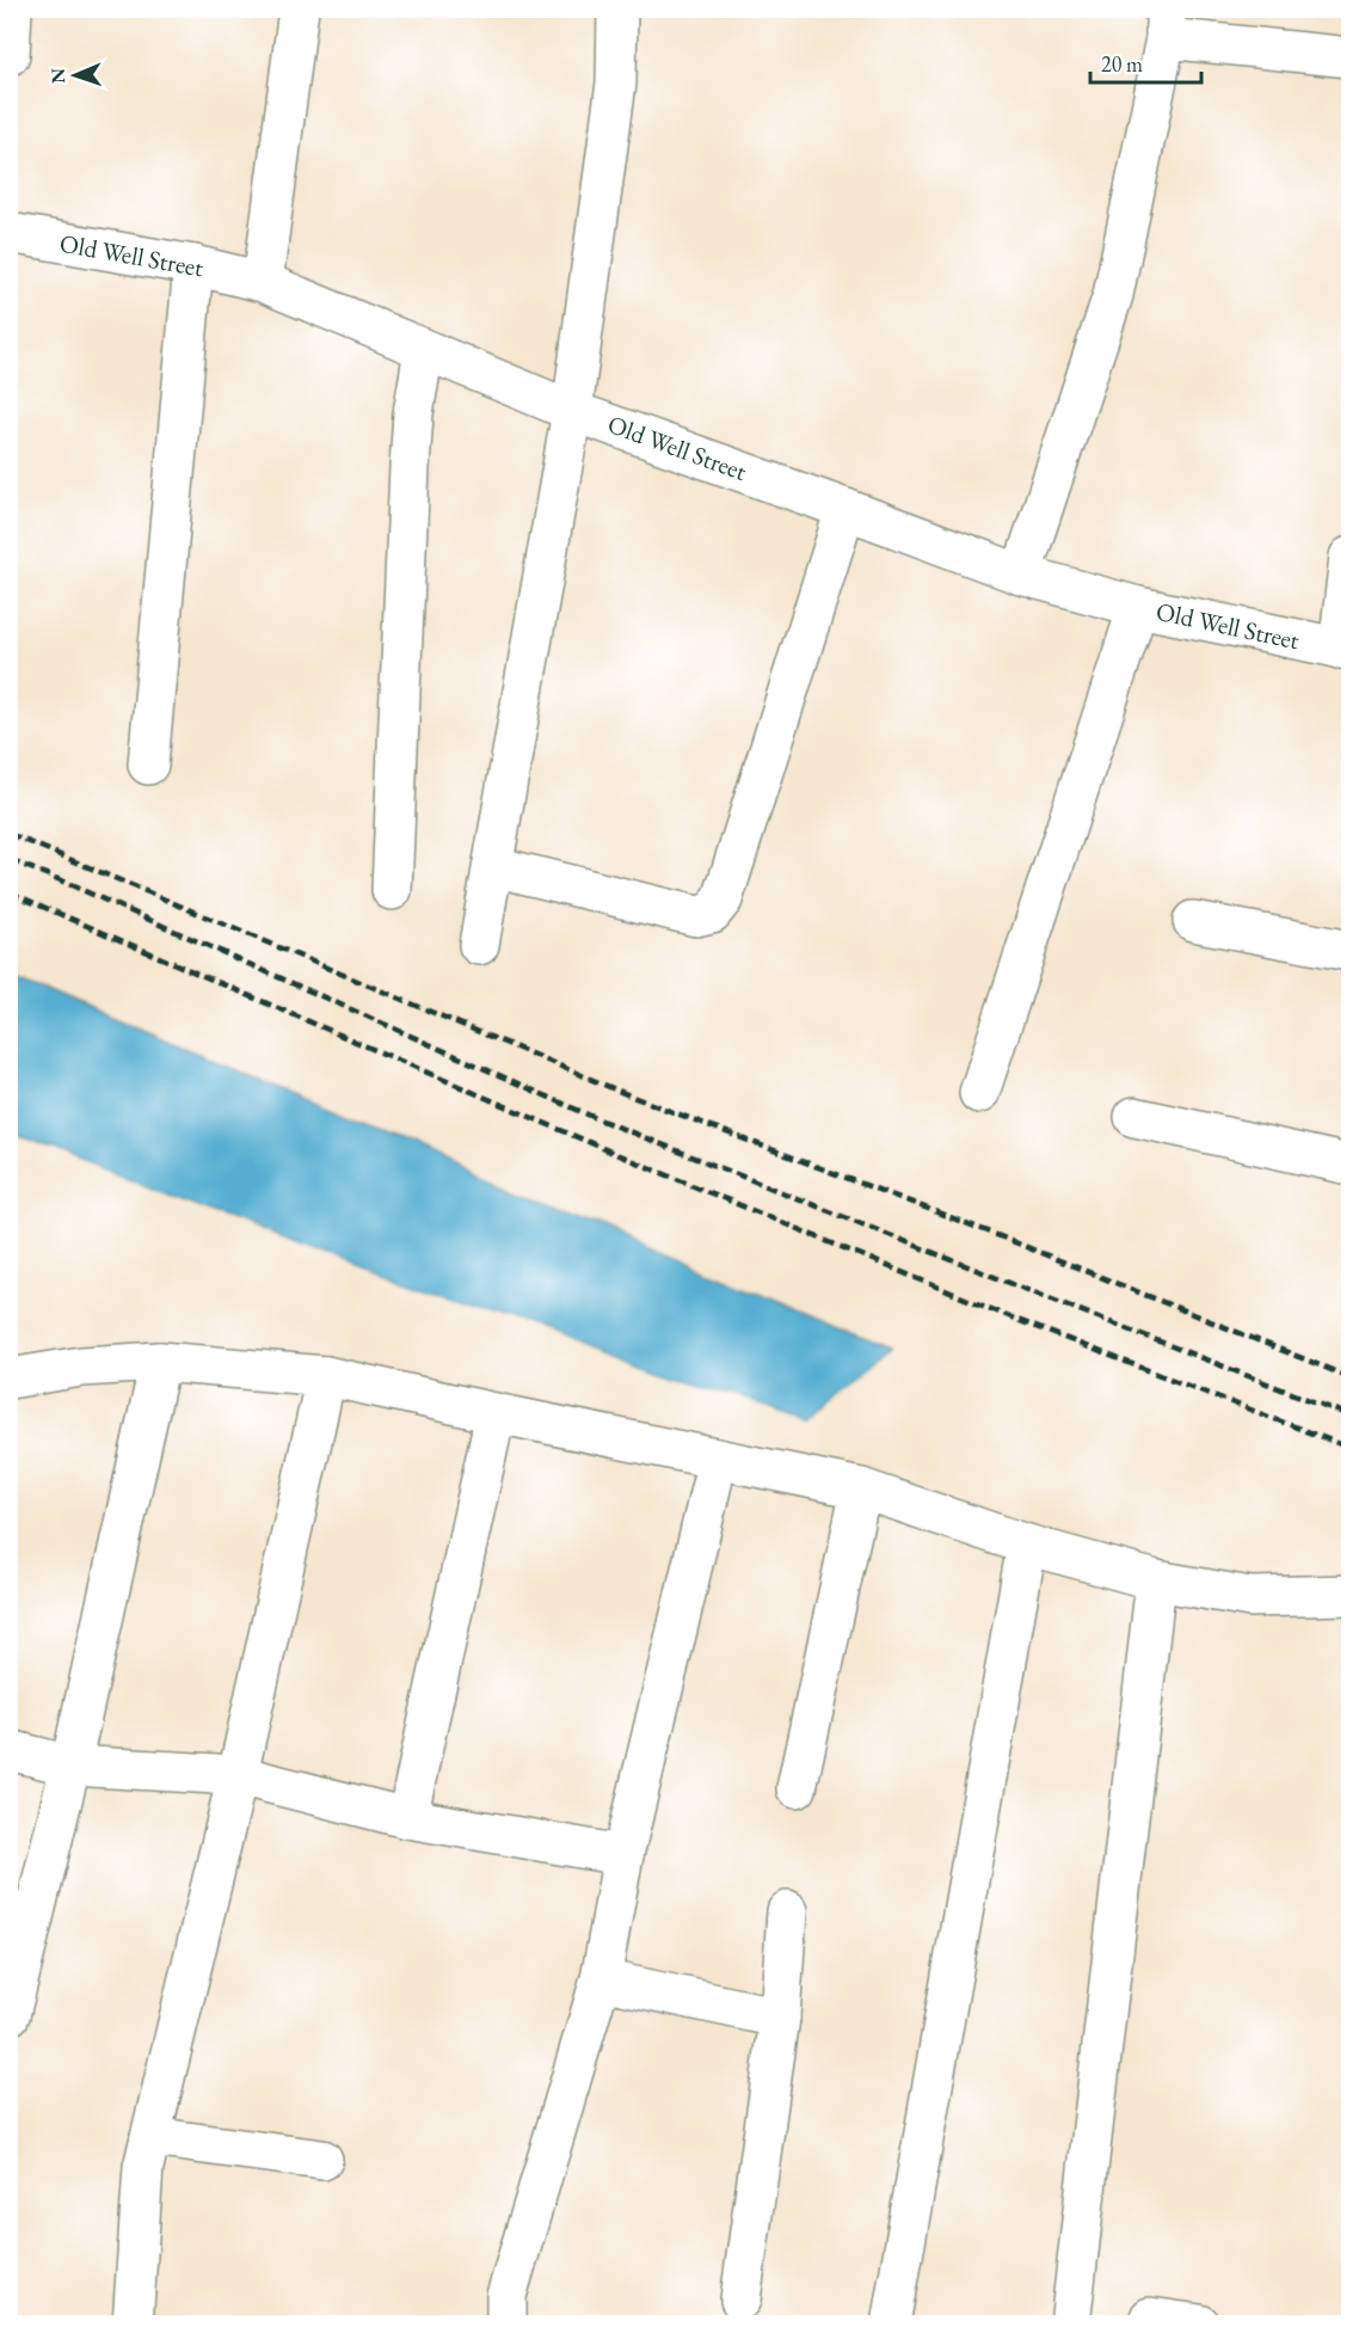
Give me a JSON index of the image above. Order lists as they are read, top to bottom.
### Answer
{
  "streets": {
    "street": ["Old Well Street"]
  },
  "scale_bar": "20 m",
  "north": "left"
}
